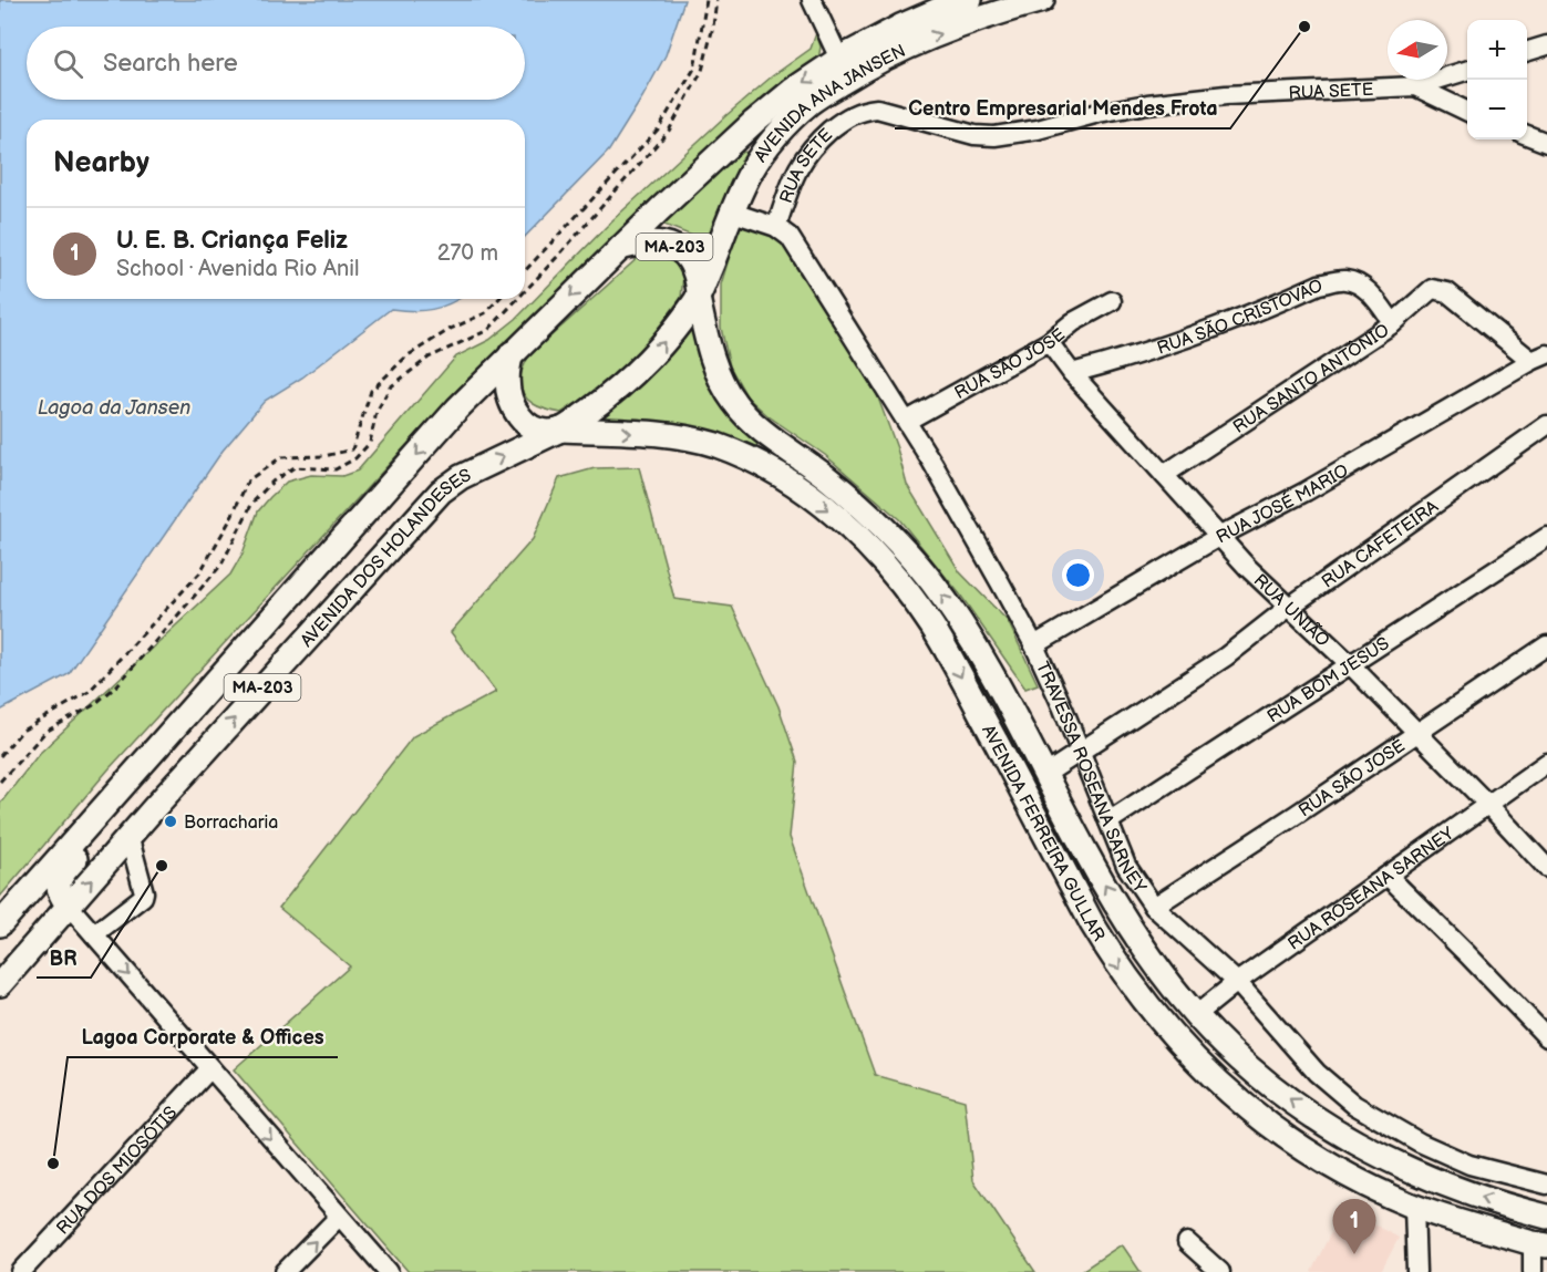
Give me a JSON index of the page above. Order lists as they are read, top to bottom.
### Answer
{
  "streets": {
    "main road": [
      "AVENIDA ANA JANSEN",
      "MA-203",
      "AVENIDA DOS HOLANDESES",
      "AVENIDA FERREIRA GULLAR"
    ],
    "street": [
      "RUA SETE",
      "RUA SÃO CRISTOVÃO",
      "RUA SÃO JOSÉ",
      "RUA SANTO ANTÔNIO",
      "RUA JOSÉ MARIO",
      "RUA CAFETEIRA",
      "RUA UNIÃO",
      "RUA BOM JESUS",
      "TRAVESSA ROSEANA SARNEY",
      "RUA ROSEANA SARNEY",
      "RUA DOS MIOSÓTIS"
    ]
  },
  "crossings": [
    ["RUA SETE", "TRAVESSA ROSEANA SARNEY"],
    ["AVENIDA ANA JANSEN", "MA-203"],
    ["AVENIDA ANA JANSEN", "AVENIDA FERREIRA GULLAR"],
    ["MA-203", "AVENIDA DOS HOLANDESES"],
    ["MA-203", "AVENIDA FERREIRA GULLAR"],
    ["RUA SÃO CRISTOVÃO", "RUA SANTO ANTÔNIO"],
    ["RUA SÃO CRISTOVÃO", "RUA UNIÃO"],
    ["RUA SÃO JOSÉ", "RUA UNIÃO"],
    ["RUA SÃO JOSÉ", "TRAVESSA ROSEANA SARNEY"],
    ["RUA SANTO ANTÔNIO", "RUA JOSÉ MARIO"],
    ["RUA SANTO ANTÔNIO", "RUA UNIÃO"],
    ["RUA JOSÉ MARIO", "RUA UNIÃO"],
    ["RUA JOSÉ MARIO", "TRAVESSA ROSEANA SARNEY"],
    ["RUA CAFETEIRA", "RUA UNIÃO"],
    ["RUA CAFETEIRA", "TRAVESSA ROSEANA SARNEY"],
    ["RUA CAFETEIRA", "AVENIDA FERREIRA GULLAR"],
    ["AVENIDA DOS HOLANDESES", "AVENIDA FERREIRA GULLAR"],
    ["RUA UNIÃO", "RUA BOM JESUS"],
    ["RUA UNIÃO", "RUA ROSEANA SARNEY"],
    ["RUA BOM JESUS", "TRAVESSA ROSEANA SARNEY"],
    ["TRAVESSA ROSEANA SARNEY", "RUA ROSEANA SARNEY"],
    ["AVENIDA FERREIRA GULLAR", "RUA ROSEANA SARNEY"]
  ],
  "water": ["Lagoa da Jansen"],
  "places": [
    "Centro Empresarial Mendes Frota",
    "Borracharia",
    "BR",
    "Lagoa Corporate & Offices"
  ],
  "north": "left",
  "page": {
    "map_buttons": ["+", "−"],
    "search": "Search here",
    "heading": "Nearby",
    "list": [
      {
        "mark": "1",
        "name": "U. E. B. Criança Feliz",
        "note": "School · Avenida Rio Anil",
        "value": "270 m"
      }
    ],
    "pins": "1"
  }
}
